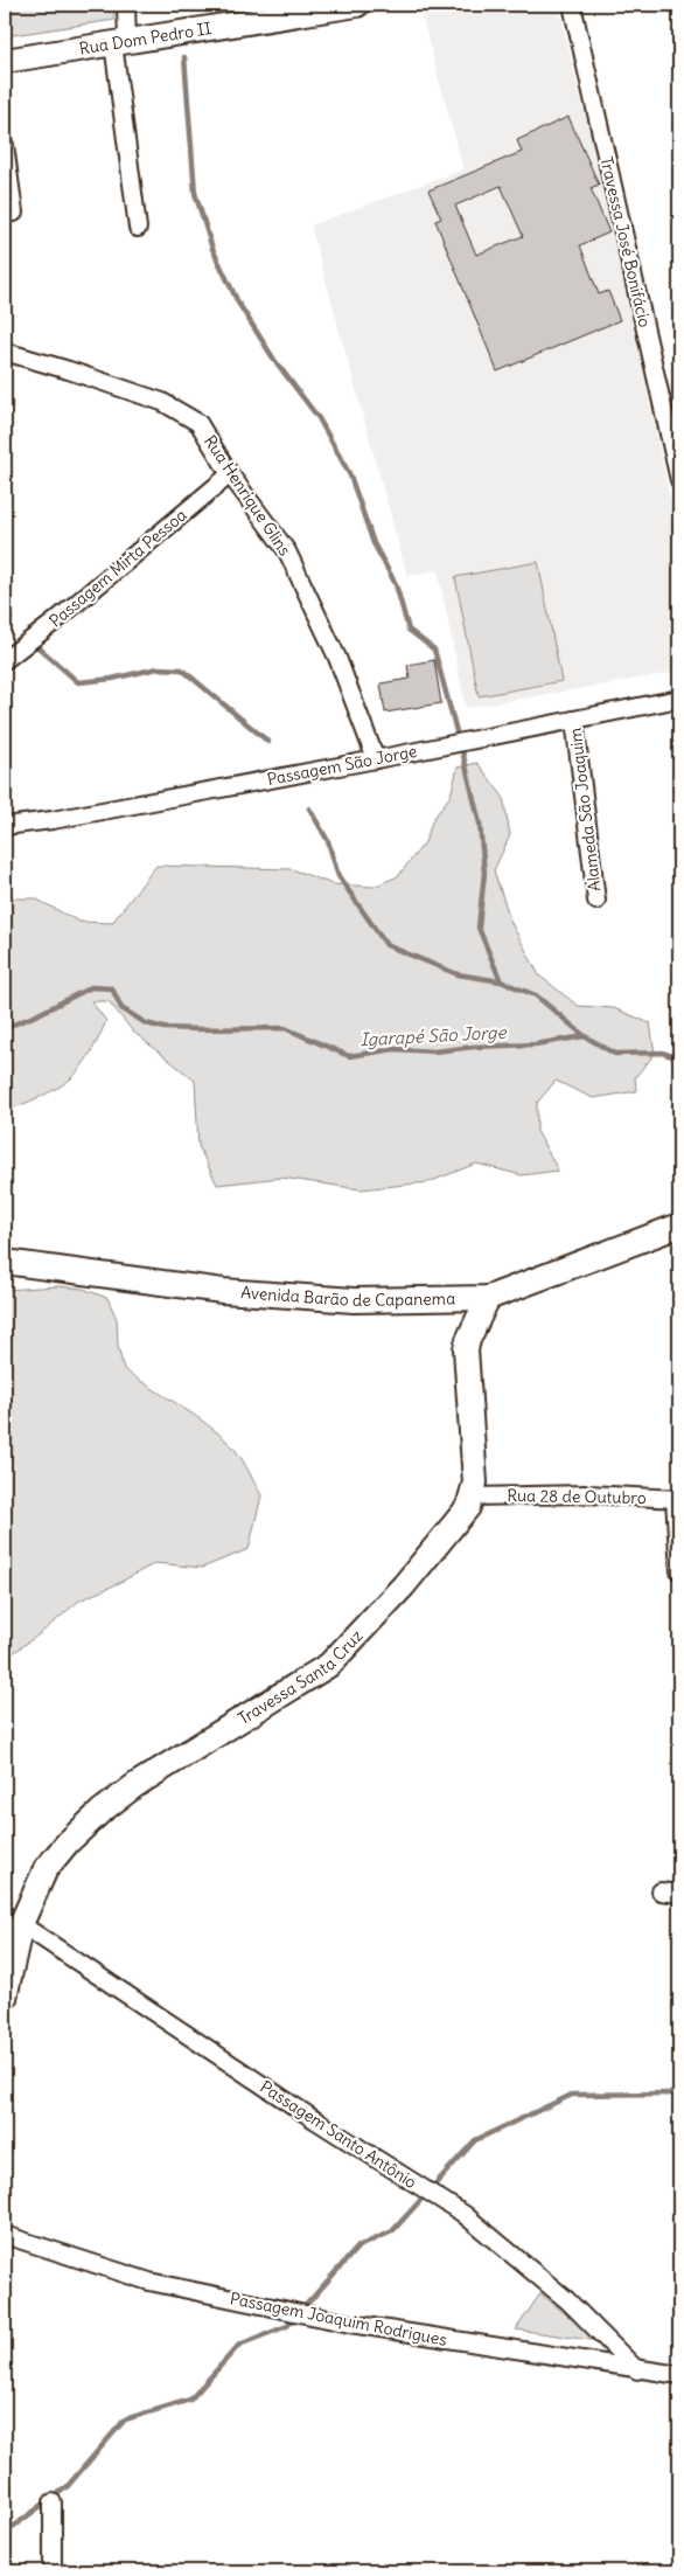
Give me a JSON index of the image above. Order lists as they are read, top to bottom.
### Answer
{
  "streets": {
    "street": [
      "Rua Dom Pedro II",
      "Travessa José Bonifácio",
      "Rua Henrique Glins",
      "Passagem Mirta Pessoa",
      "Passagem São Jorge",
      "Alameda São Joaquim",
      "Avenida Barão de Capanema",
      "Rua 28 de Outubro",
      "Travessa Santa Cruz",
      "Passagem Santo Antônio",
      "Passagem Joaquim Rodrigues"
    ]
  },
  "crossings": [
    ["Rua Henrique Glins", "Passagem Mirta Pessoa"],
    ["Rua Henrique Glins", "Passagem São Jorge"],
    ["Passagem São Jorge", "Alameda São Joaquim"],
    ["Avenida Barão de Capanema", "Travessa Santa Cruz"],
    ["Rua 28 de Outubro", "Travessa Santa Cruz"],
    ["Travessa Santa Cruz", "Passagem Santo Antônio"],
    ["Passagem Santo Antônio", "Passagem Joaquim Rodrigues"]
  ],
  "water": ["Igarapé São Jorge"]
}
